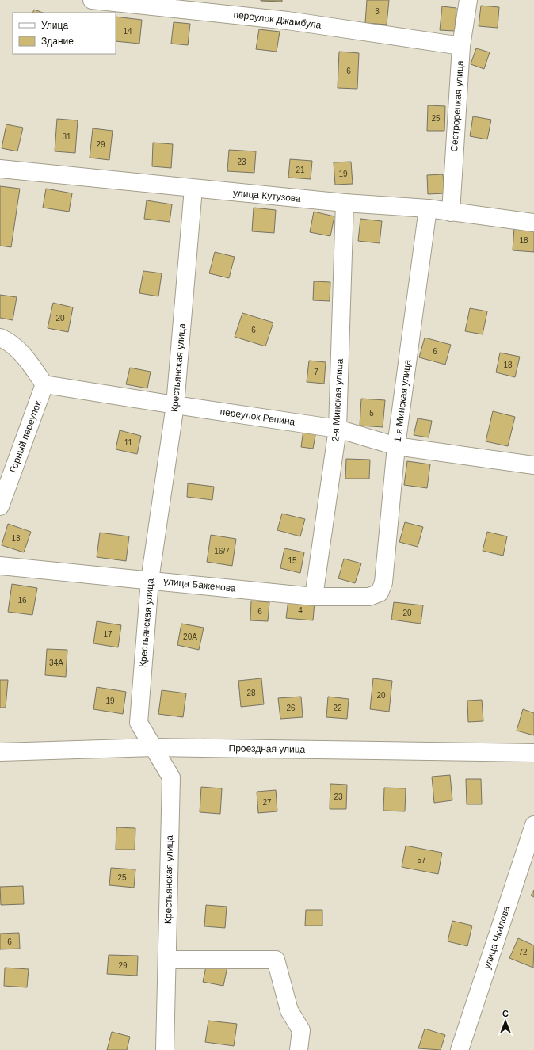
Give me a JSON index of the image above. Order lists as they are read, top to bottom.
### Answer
{
  "streets": {
    "street": [
      "переулок Джамбула",
      "Сестрорецкая улица",
      "улица Кутузова",
      "Крестьянская улица",
      "2-я Минская улица",
      "1-я Минская улица",
      "переулок Репина",
      "Горный переулок",
      "улица Баженова",
      "Проездная улица",
      "улица Чкалова"
    ]
  },
  "crossings": [
    ["переулок Джамбула", "Сестрорецкая улица"],
    ["Сестрорецкая улица", "улица Кутузова"],
    ["улица Кутузова", "Крестьянская улица"],
    ["улица Кутузова", "2-я Минская улица"],
    ["улица Кутузова", "1-я Минская улица"],
    ["Крестьянская улица", "переулок Репина"],
    ["Крестьянская улица", "улица Баженова"],
    ["Крестьянская улица", "Проездная улица"],
    ["2-я Минская улица", "переулок Репина"],
    ["2-я Минская улица", "улица Баженова"],
    ["1-я Минская улица", "переулок Репина"],
    ["1-я Минская улица", "улица Баженова"],
    ["переулок Репина", "Горный переулок"]
  ],
  "house_numbers": [
    "3",
    "14",
    "6",
    "25",
    "31",
    "29",
    "23",
    "21",
    "19",
    "18",
    "20",
    "6",
    "6",
    "18",
    "7",
    "5",
    "11",
    "13",
    "16/7",
    "15",
    "16",
    "4",
    "6",
    "20",
    "17",
    "20А",
    "34А",
    "28",
    "20",
    "19",
    "26",
    "22",
    "23",
    "27",
    "57",
    "25",
    "6",
    "72",
    "29"
  ],
  "legend": ["Улица", "Здание"],
  "north": "top"
}
